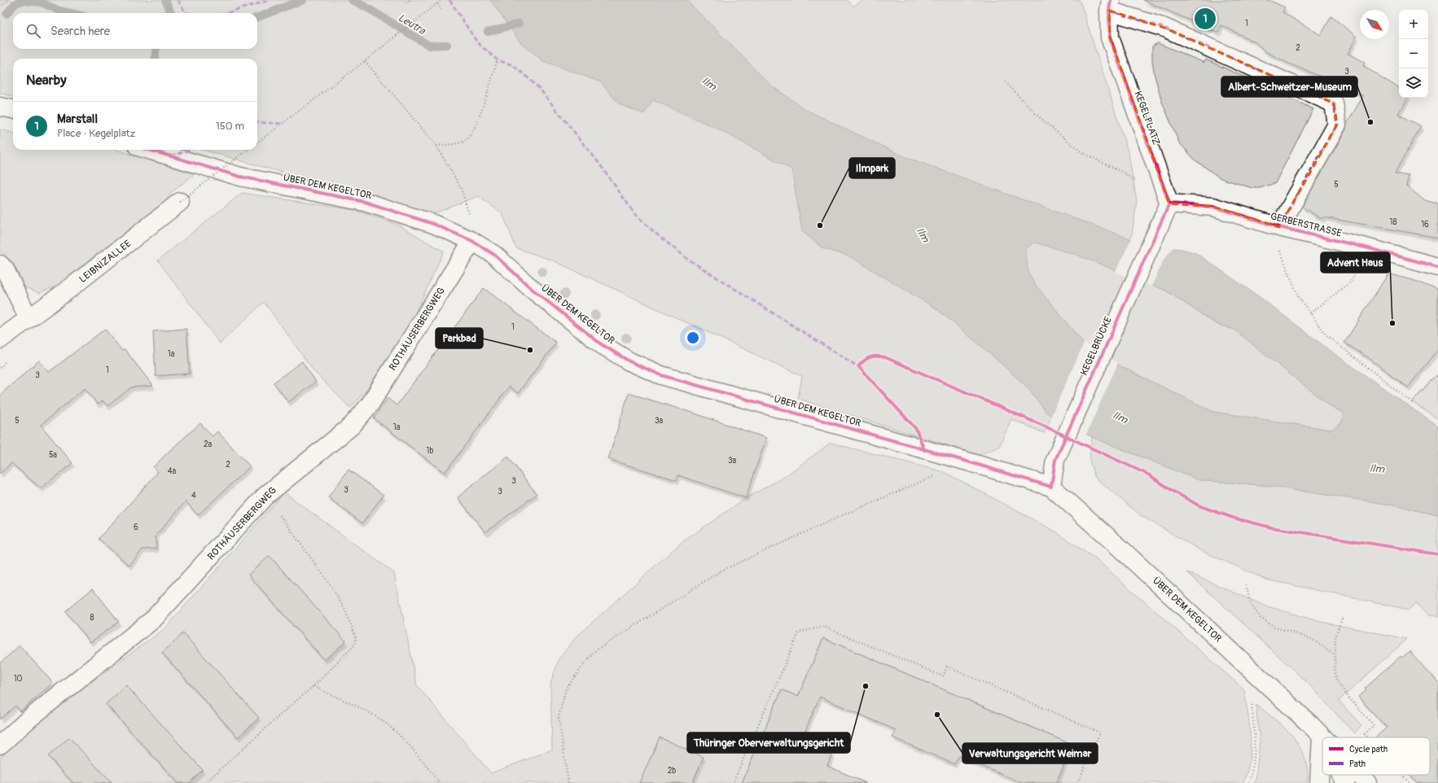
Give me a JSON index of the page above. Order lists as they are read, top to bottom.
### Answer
{
  "streets": {
    "street": [
      "KEGELPLATZ",
      "ÜBER DEM KEGELTOR",
      "GERBERSTRASSE",
      "LEIBNIZALLEE",
      "ROTHÄUSERBERGWEG",
      "KEGELBRÜCKE"
    ]
  },
  "crossings": [
    ["KEGELPLATZ", "GERBERSTRASSE"],
    ["KEGELPLATZ", "KEGELBRÜCKE"],
    ["ÜBER DEM KEGELTOR", "ROTHÄUSERBERGWEG"],
    ["ÜBER DEM KEGELTOR", "KEGELBRÜCKE"],
    ["GERBERSTRASSE", "KEGELBRÜCKE"]
  ],
  "water": ["Leutra", "Ilm"],
  "places": [
    "Albert-Schweitzer-Museum",
    "Ilmpark",
    "Advent Haus",
    "Parkbad",
    "Thüringer Oberverwaltungsgericht",
    "Verwaltungsgericht Weimar"
  ],
  "house_numbers": [
    "1",
    "2",
    "3",
    "5",
    "18",
    "16",
    "1",
    "1a",
    "1",
    "3",
    "5",
    "3a",
    "1a",
    "2a",
    "1b",
    "5a",
    "3a",
    "2",
    "4a",
    "3",
    "3",
    "3",
    "4",
    "6",
    "8",
    "10",
    "2b"
  ],
  "legend": ["Cycle path", "Path"],
  "north": "bottom right",
  "page": {
    "pins": "1",
    "map_buttons": ["+", "−"],
    "search": "Search here",
    "heading": "Nearby",
    "list": [
      {
        "mark": "1",
        "name": "Marstall",
        "note": "Place · Kegelplatz",
        "value": "150 m"
      }
    ]
  }
}
